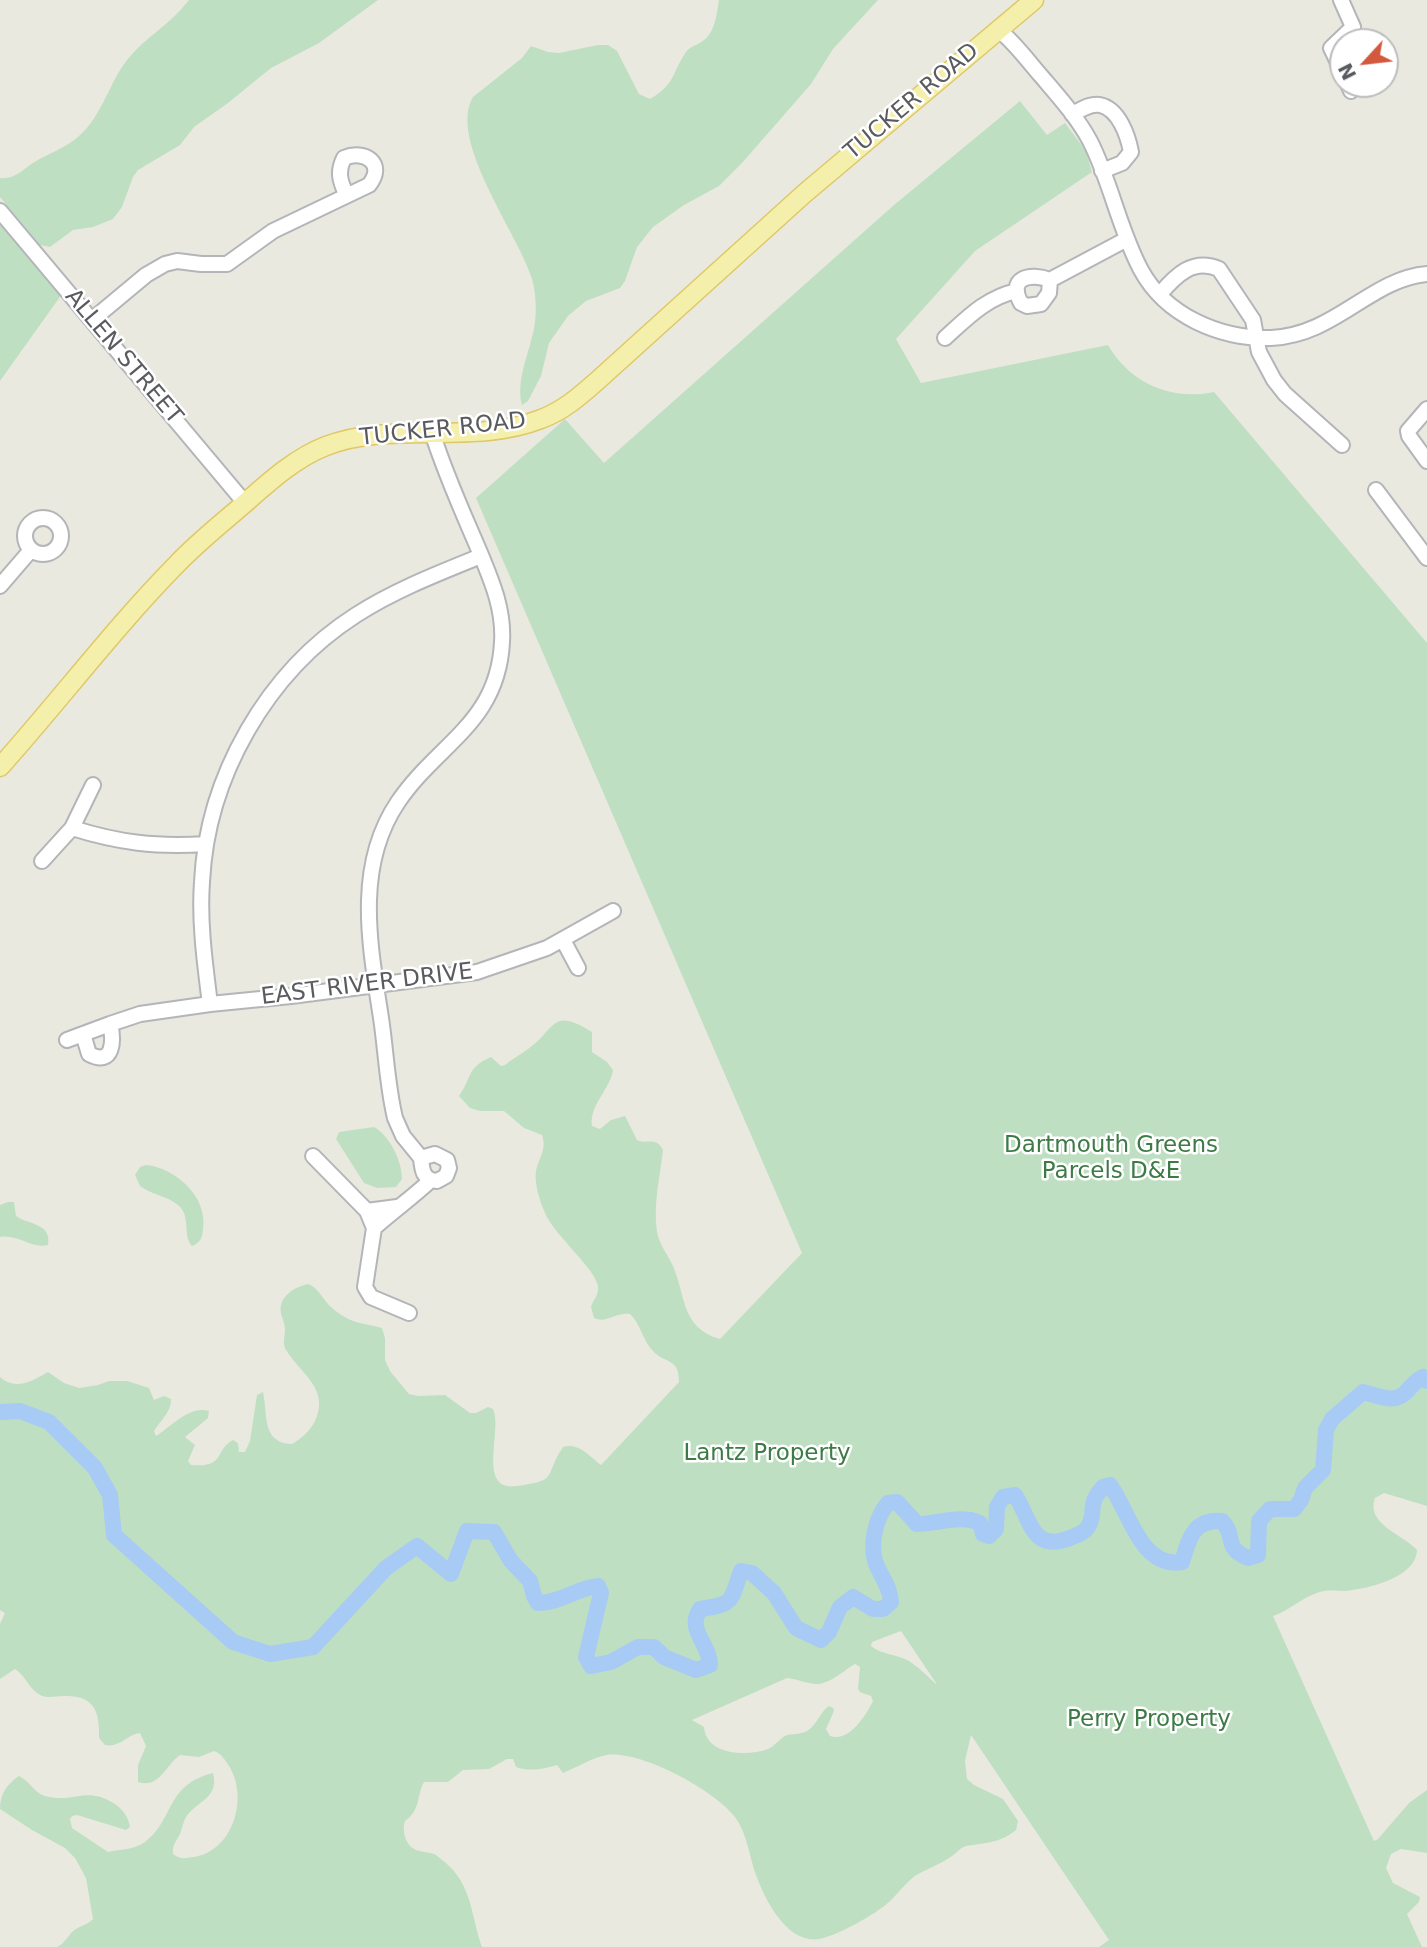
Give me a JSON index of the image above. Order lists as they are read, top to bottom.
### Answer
{
  "streets": {
    "main road": ["TUCKER ROAD"],
    "street": ["ALLEN STREET", "EAST RIVER DRIVE"]
  },
  "crossings": [
    ["TUCKER ROAD", "ALLEN STREET"]
  ],
  "parks": ["Dartmouth Greens Parcels D&E", "Lantz Property", "Perry Property"],
  "north": "bottom left"
}
